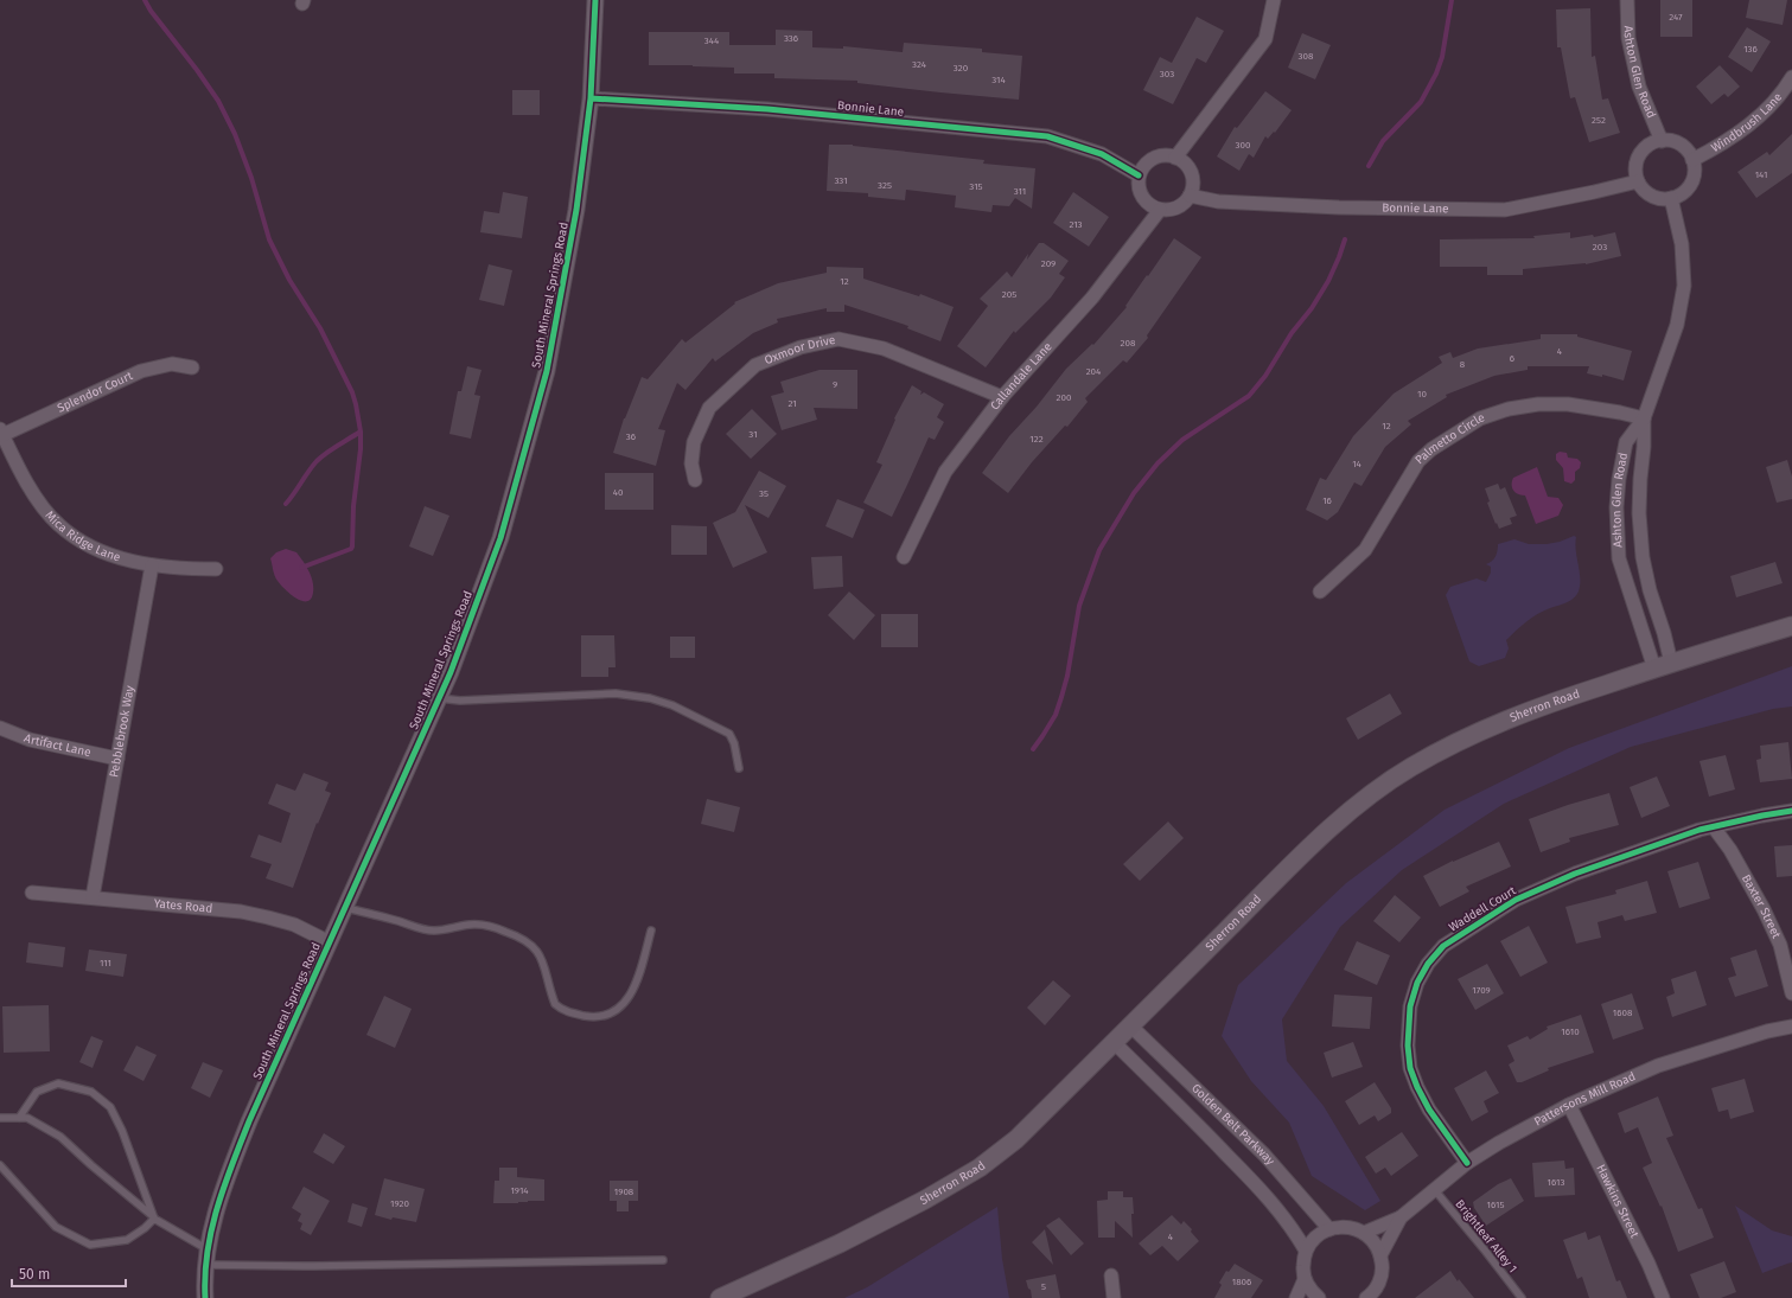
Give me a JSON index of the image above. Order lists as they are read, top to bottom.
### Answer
{
  "streets": {
    "main road": ["Sherron Road"],
    "street": [
      "Ashton Glen Road",
      "Bonnie Lane",
      "Windbrush Lane",
      "South Mineral Springs Road",
      "Oxmoor Drive",
      "Callandale Lane",
      "Splendor Court",
      "Palmetto Circle",
      "Mica Ridge Lane",
      "Pebblebrook Way",
      "Artifact Lane",
      "Yates Road",
      "Baxter Street",
      "Waddell Court",
      "Pattersons Mill Road",
      "Golden Belt Parkway",
      "Hawkins Street"
    ],
    "lane": ["Brightleaf Alley 1"]
  },
  "crossings": [
    ["Ashton Glen Road", "Bonnie Lane"],
    ["Ashton Glen Road", "Windbrush Lane"],
    ["Ashton Glen Road", "Palmetto Circle"],
    ["Ashton Glen Road", "Sherron Road"],
    ["Bonnie Lane", "Windbrush Lane"],
    ["Bonnie Lane", "South Mineral Springs Road"],
    ["Bonnie Lane", "Callandale Lane"],
    ["South Mineral Springs Road", "Yates Road"],
    ["Oxmoor Drive", "Callandale Lane"],
    ["Splendor Court", "Mica Ridge Lane"],
    ["Mica Ridge Lane", "Pebblebrook Way"],
    ["Sherron Road", "Golden Belt Parkway"],
    ["Pebblebrook Way", "Artifact Lane"],
    ["Pebblebrook Way", "Yates Road"],
    ["Baxter Street", "Waddell Court"],
    ["Waddell Court", "Pattersons Mill Road"],
    ["Pattersons Mill Road", "Hawkins Street"],
    ["Pattersons Mill Road", "Brightleaf Alley 1"]
  ],
  "house_numbers": [
    "247",
    "336",
    "344",
    "136",
    "308",
    "324",
    "320",
    "303",
    "314",
    "252",
    "300",
    "141",
    "331",
    "325",
    "315",
    "311",
    "213",
    "203",
    "209",
    "12",
    "205",
    "208",
    "4",
    "6",
    "8",
    "204",
    "9",
    "10",
    "200",
    "21",
    "12",
    "31",
    "36",
    "122",
    "14",
    "40",
    "35",
    "16",
    "111",
    "1709",
    "1608",
    "1610",
    "1613",
    "1914",
    "1908",
    "1920",
    "1615",
    "4",
    "1806",
    "5"
  ],
  "scale_bar": "50 m"
}
